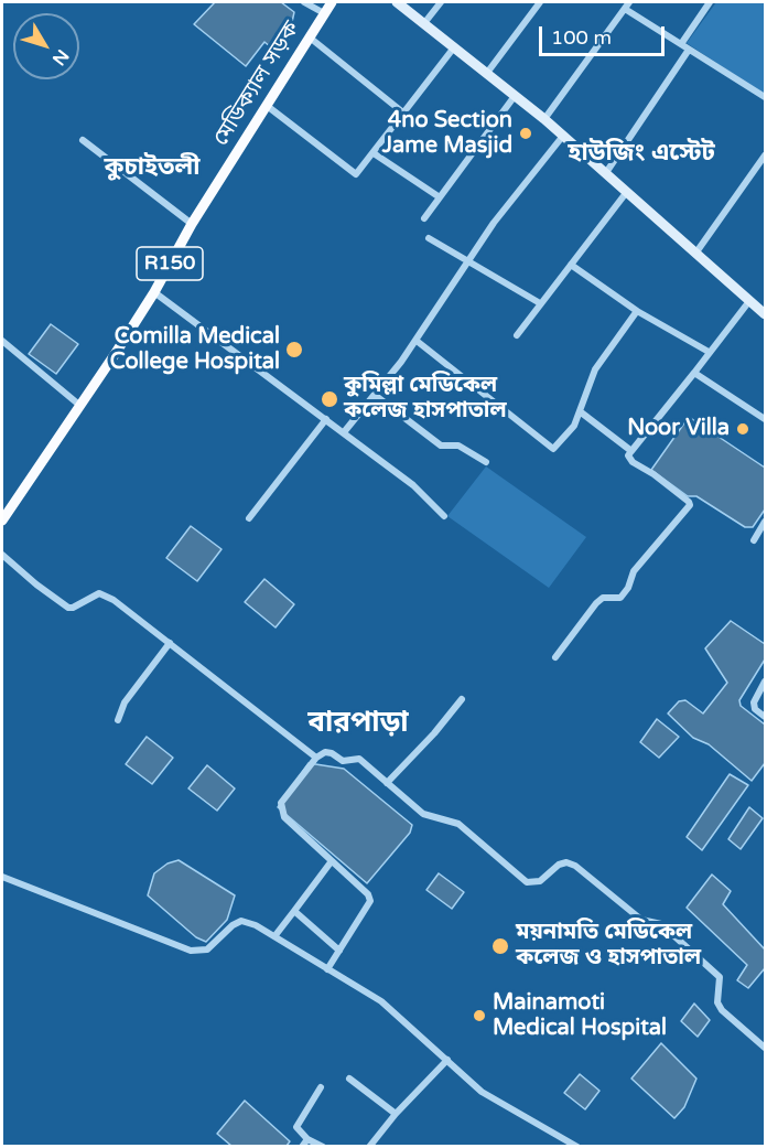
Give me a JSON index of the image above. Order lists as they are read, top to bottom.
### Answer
{
  "streets": {
    "main road": ["মেডিক্যাল সড়ক", "R150"]
  },
  "districts": ["হাউজিং এস্টেট", "কুচাইতলী", "বারপাড়া"],
  "places": [
    "4no Section Jame Masjid",
    "Comilla Medical College Hospital",
    "কুমিল্লা মেডিকেল কলেজ হাসপাতাল",
    "Noor Villa",
    "ময়নামতি মেডিকেল কলেজ ও হাসপাতাল",
    "Mainamoti Medical Hospital"
  ],
  "scale_bar": "100 m",
  "north": "bottom right"
}
